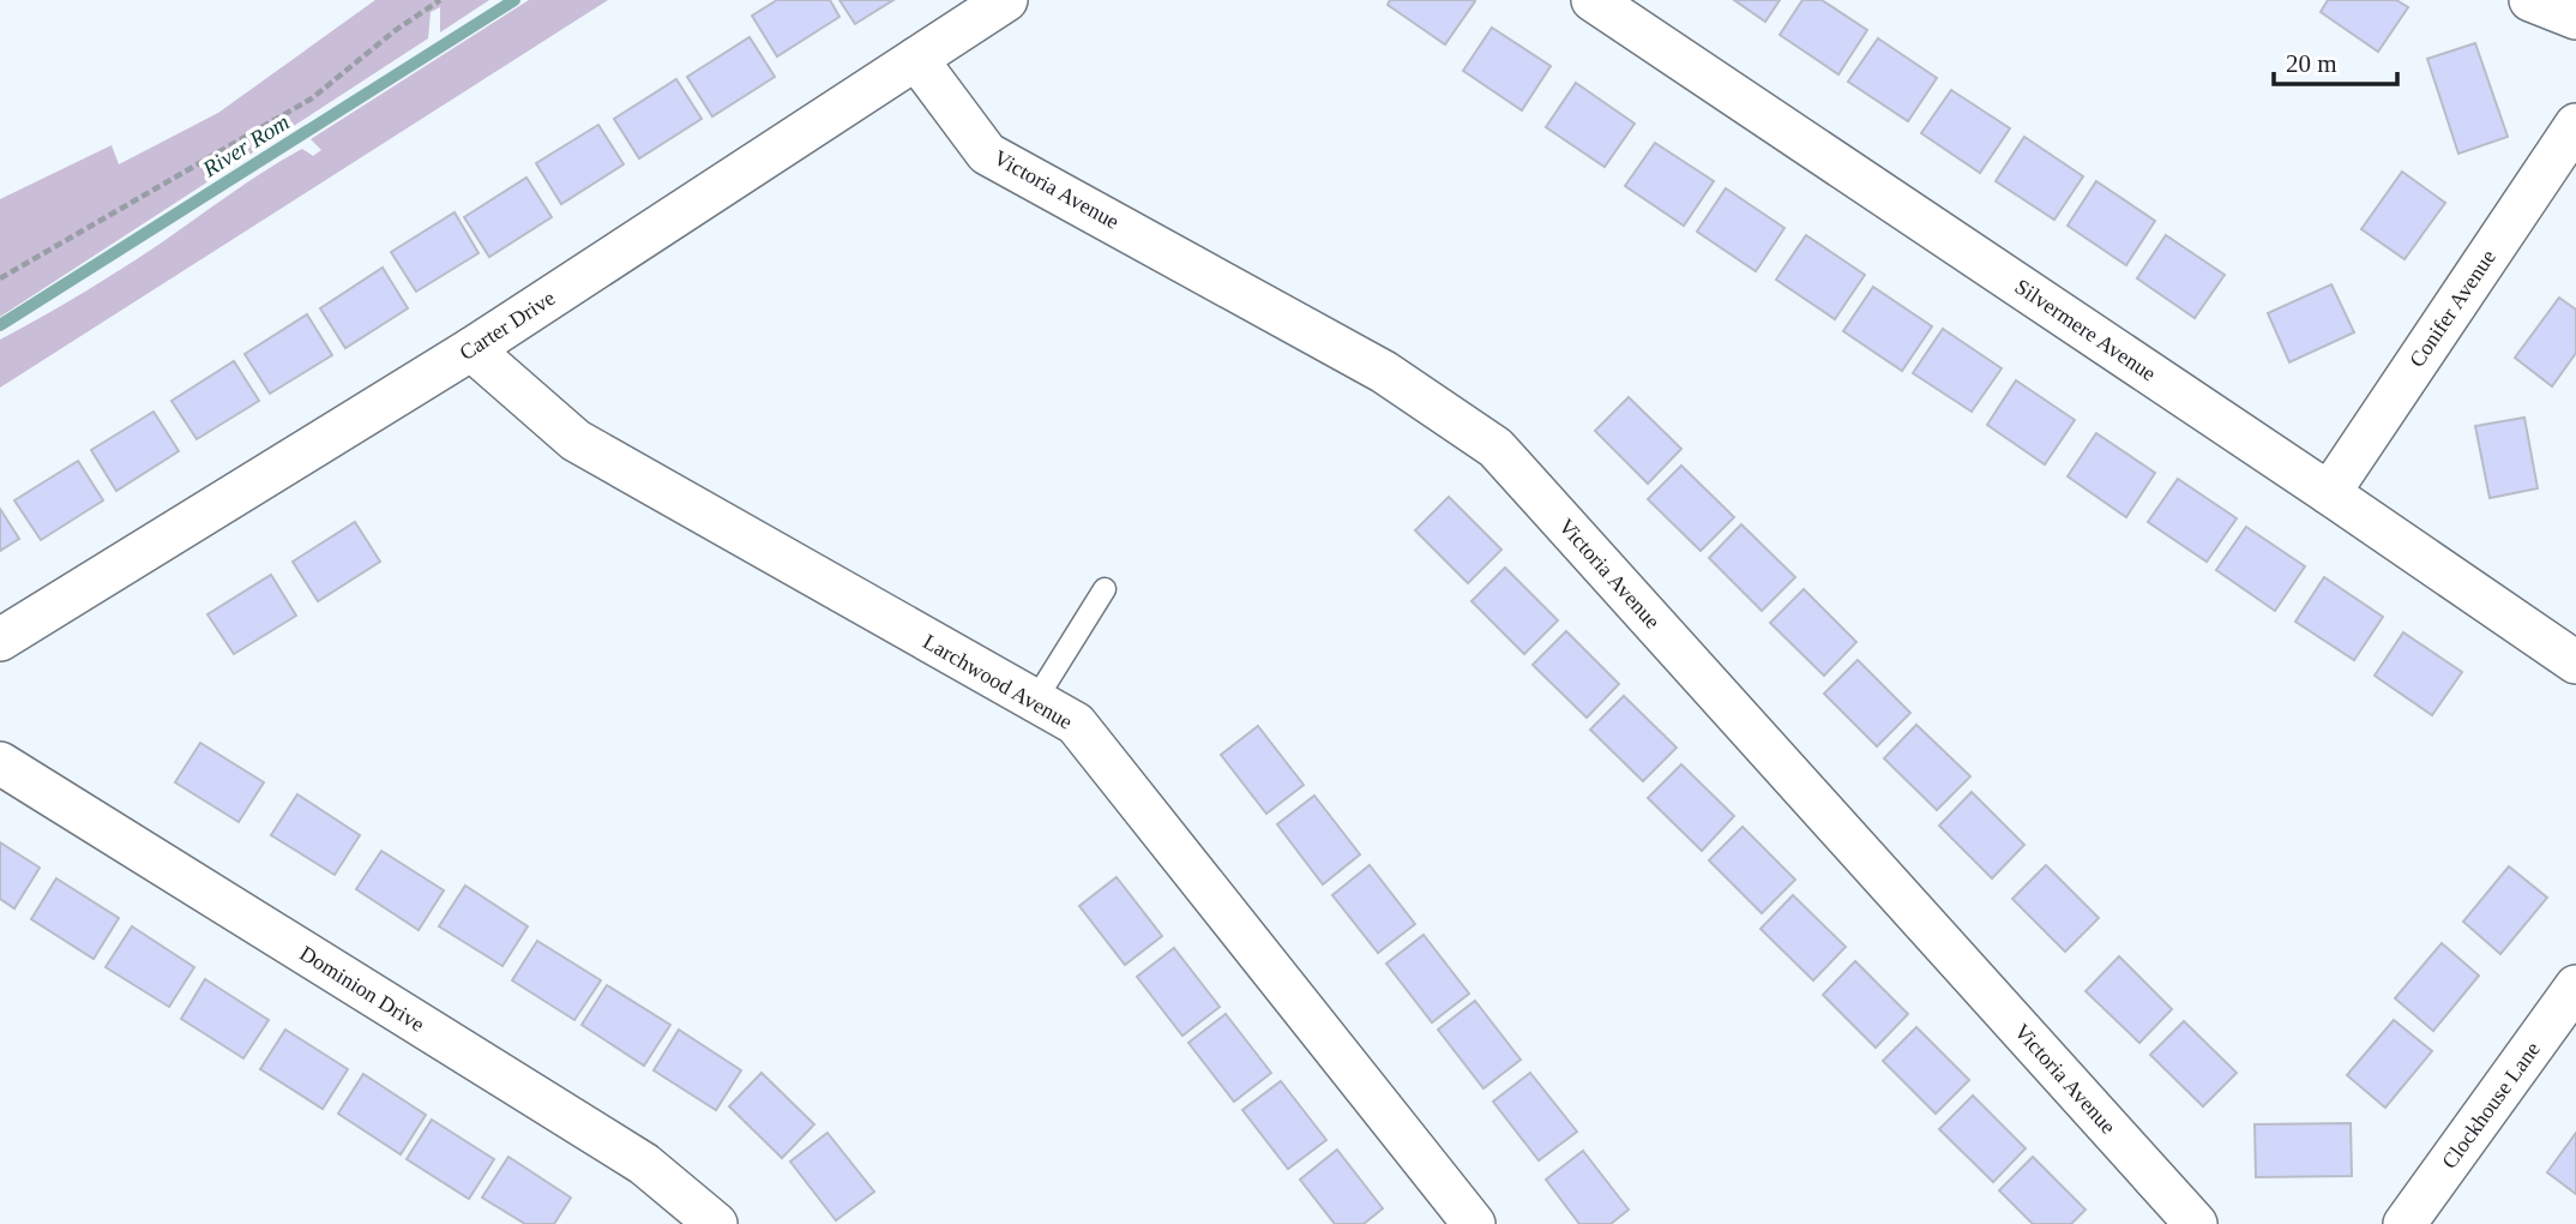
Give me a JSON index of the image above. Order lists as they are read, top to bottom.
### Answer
{
  "streets": {
    "street": [
      "Victoria Avenue",
      "Conifer Avenue",
      "Carter Drive",
      "Silvermere Avenue",
      "Larchwood Avenue",
      "Dominion Drive",
      "Clockhouse Lane"
    ]
  },
  "crossings": [
    ["Victoria Avenue", "Carter Drive"],
    ["Conifer Avenue", "Silvermere Avenue"],
    ["Carter Drive", "Larchwood Avenue"]
  ],
  "water": ["River Rom"],
  "scale_bar": "20 m"
}
